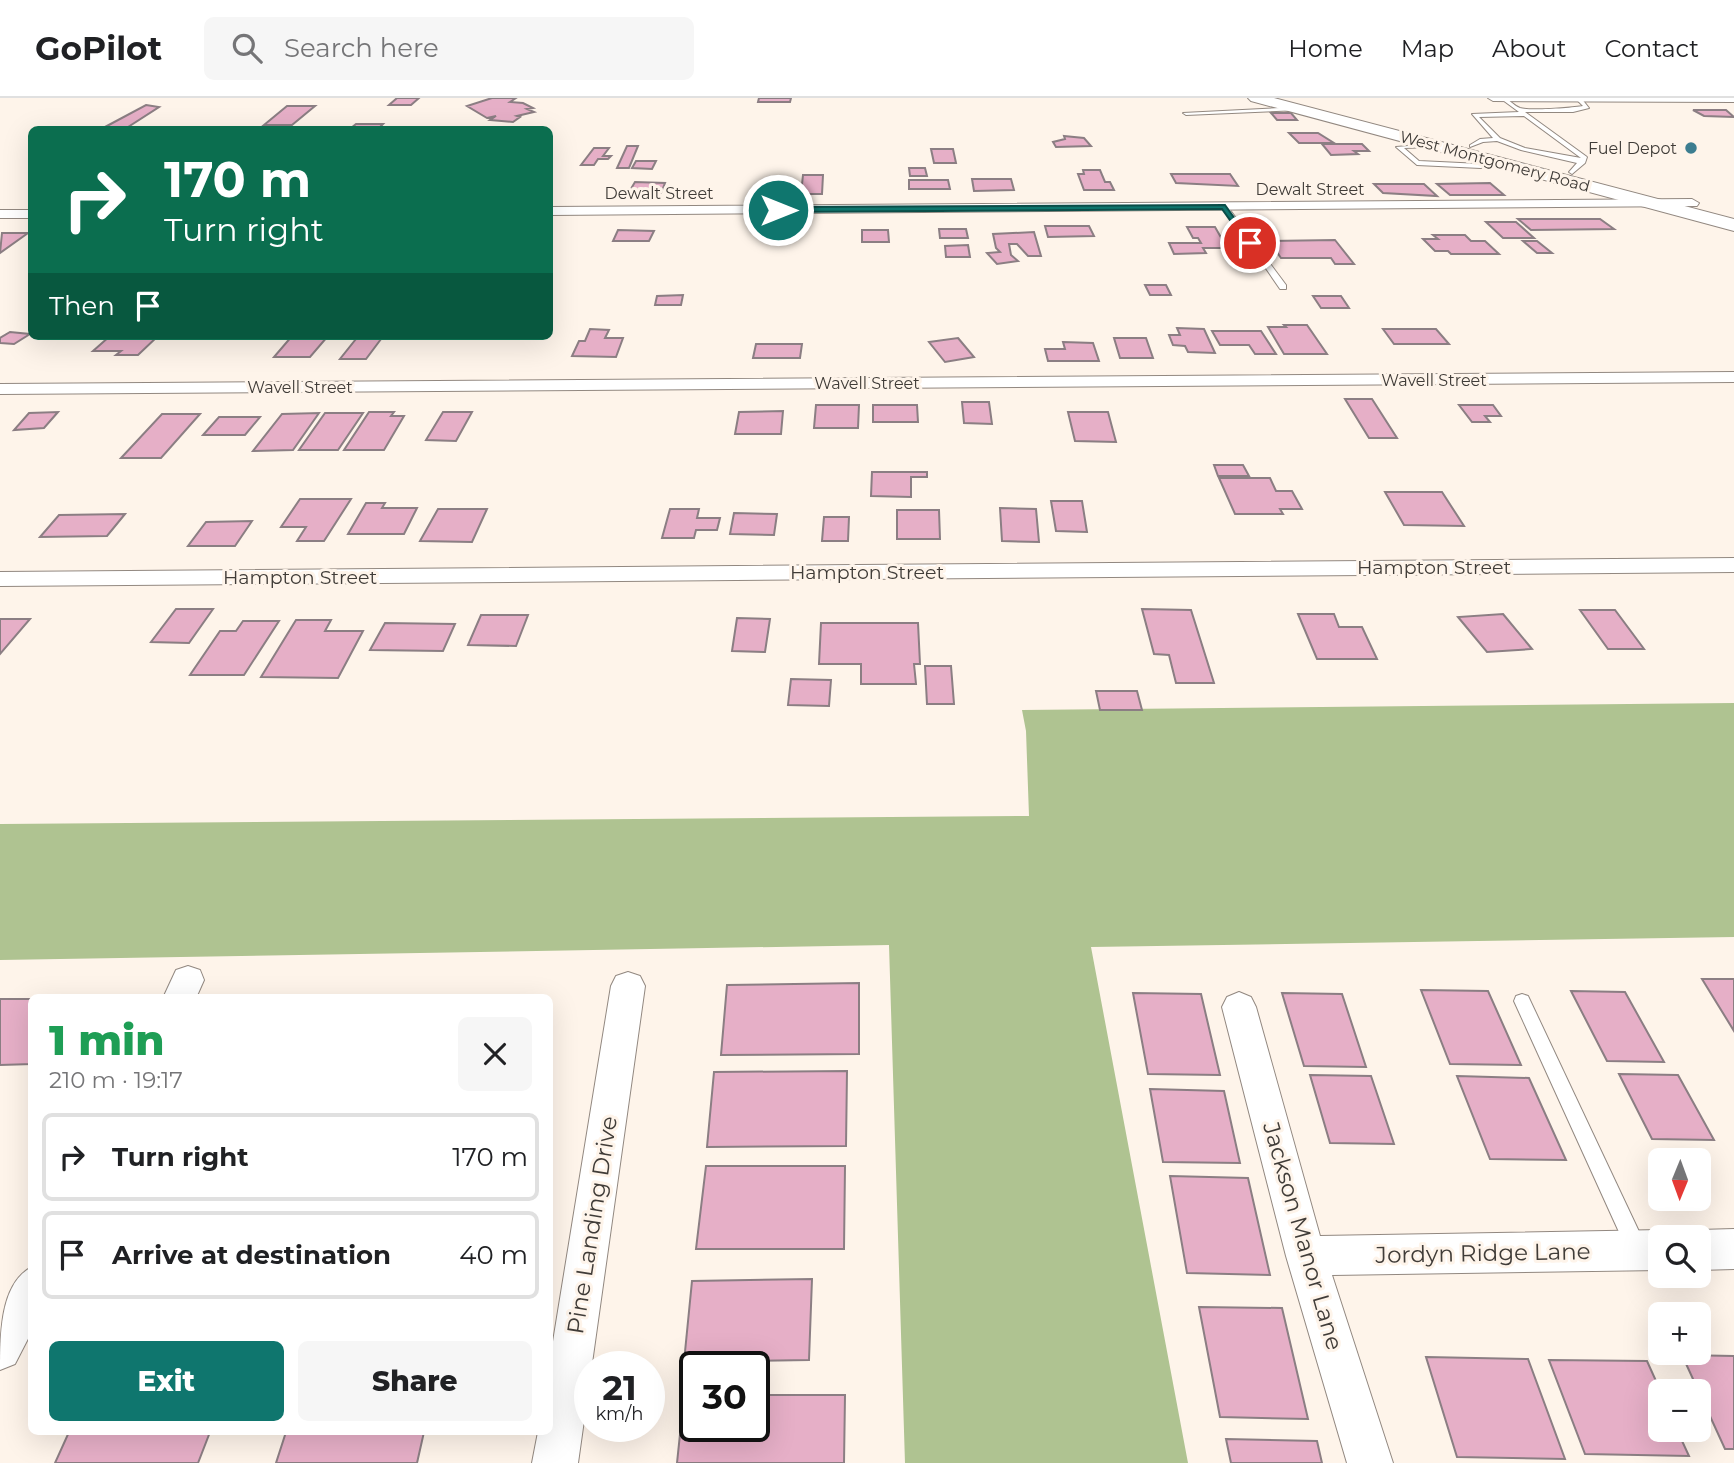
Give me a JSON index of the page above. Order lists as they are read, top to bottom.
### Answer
{
  "streets": {
    "main road": ["West Montgomery Road"],
    "street": [
      "Dewalt Street",
      "Wavell Street",
      "Hampton Street",
      "Pine Landing Drive",
      "Jackson Manor Lane",
      "Jordyn Ridge Lane"
    ]
  },
  "crossings": [
    ["West Montgomery Road", "Dewalt Street"],
    ["Jackson Manor Lane", "Jordyn Ridge Lane"]
  ],
  "places": ["Fuel Depot"],
  "north": "bottom",
  "page": {
    "header": "GoPilot",
    "search": "Search here",
    "nav": [
      "Home",
      "Map",
      "About",
      "Contact"
    ],
    "turn": ["170 m", "Turn right"],
    "then": "Then",
    "heading": ["1 min", "210 m · 19:17"],
    "list": [
      {
        "name": "Turn right",
        "value": "170 m"
      },
      {
        "name": "Arrive at destination",
        "value": "40 m"
      }
    ],
    "map_buttons": ["+", "−"],
    "buttons": ["Exit", "Share"],
    "speed": "21 km/h",
    "limit": "30"
  }
}
